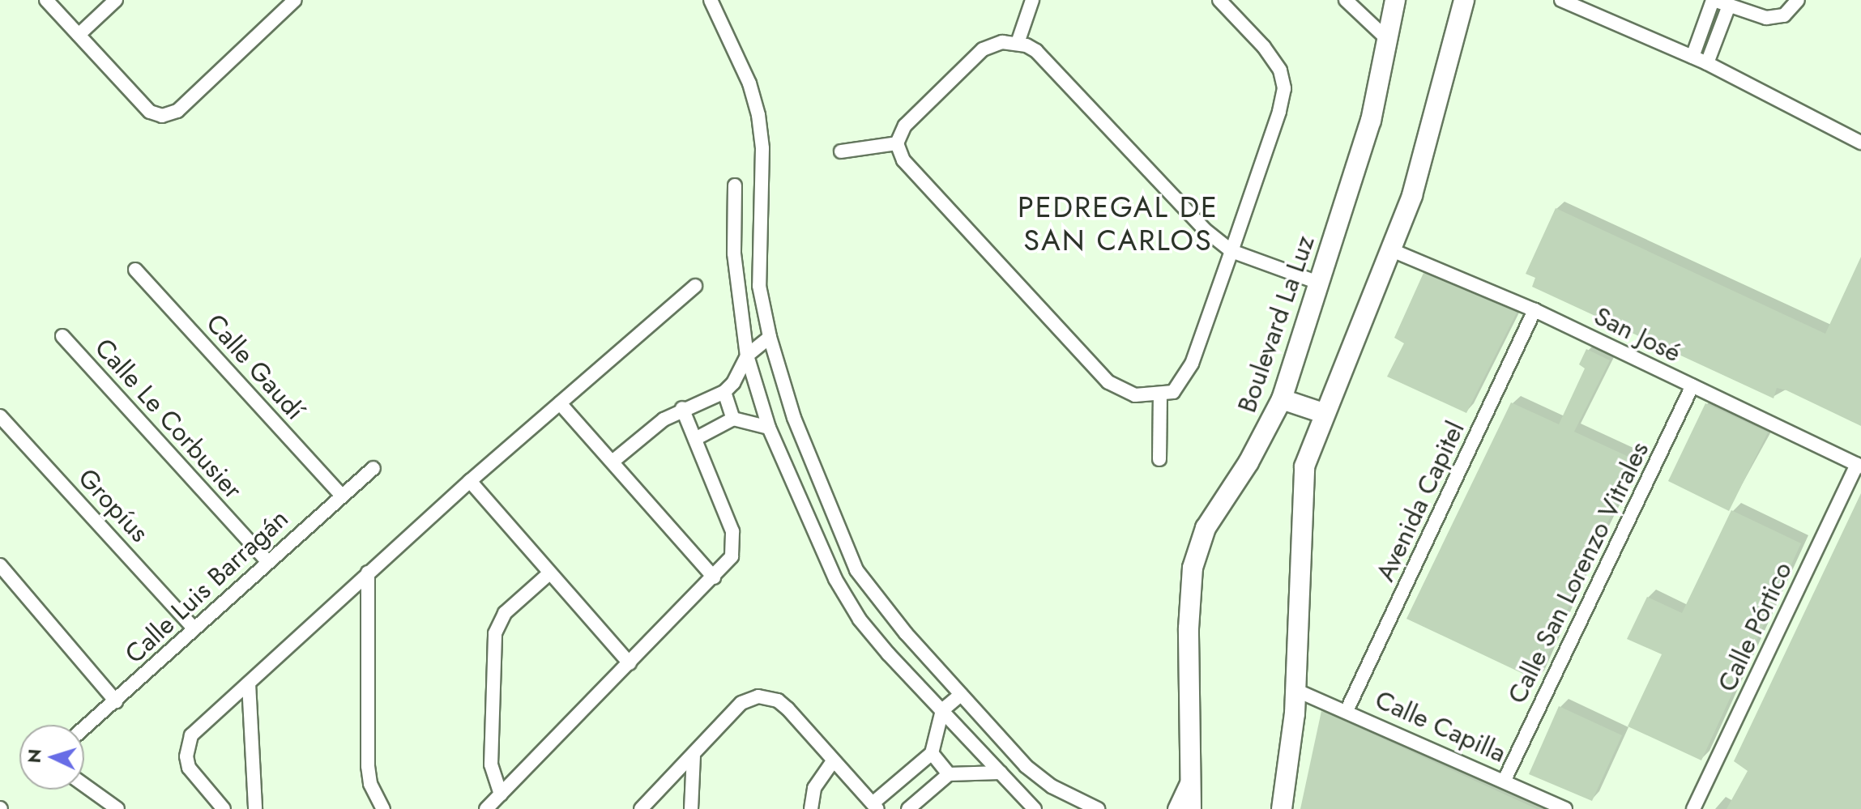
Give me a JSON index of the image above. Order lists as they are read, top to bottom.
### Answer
{
  "streets": {
    "main road": ["Boulevard La Luz"],
    "street": [
      "San José",
      "Calle Gaudí",
      "Calle Le Corbusier",
      "Avenida Capitel",
      "Gropíus",
      "Calle San Lorenzo Vitrales",
      "Calle Luis Barragán",
      "Calle Pórtico",
      "Calle Capilla"
    ]
  },
  "crossings": [
    ["San José", "Avenida Capitel"],
    ["San José", "Calle San Lorenzo Vitrales"],
    ["San José", "Calle Pórtico"],
    ["Calle Gaudí", "Calle Luis Barragán"],
    ["Calle Le Corbusier", "Calle Luis Barragán"],
    ["Avenida Capitel", "Calle Capilla"],
    ["Gropíus", "Calle Luis Barragán"],
    ["Calle San Lorenzo Vitrales", "Calle Capilla"]
  ],
  "districts": ["PEDREGAL DE SAN CARLOS"],
  "north": "left"
}
